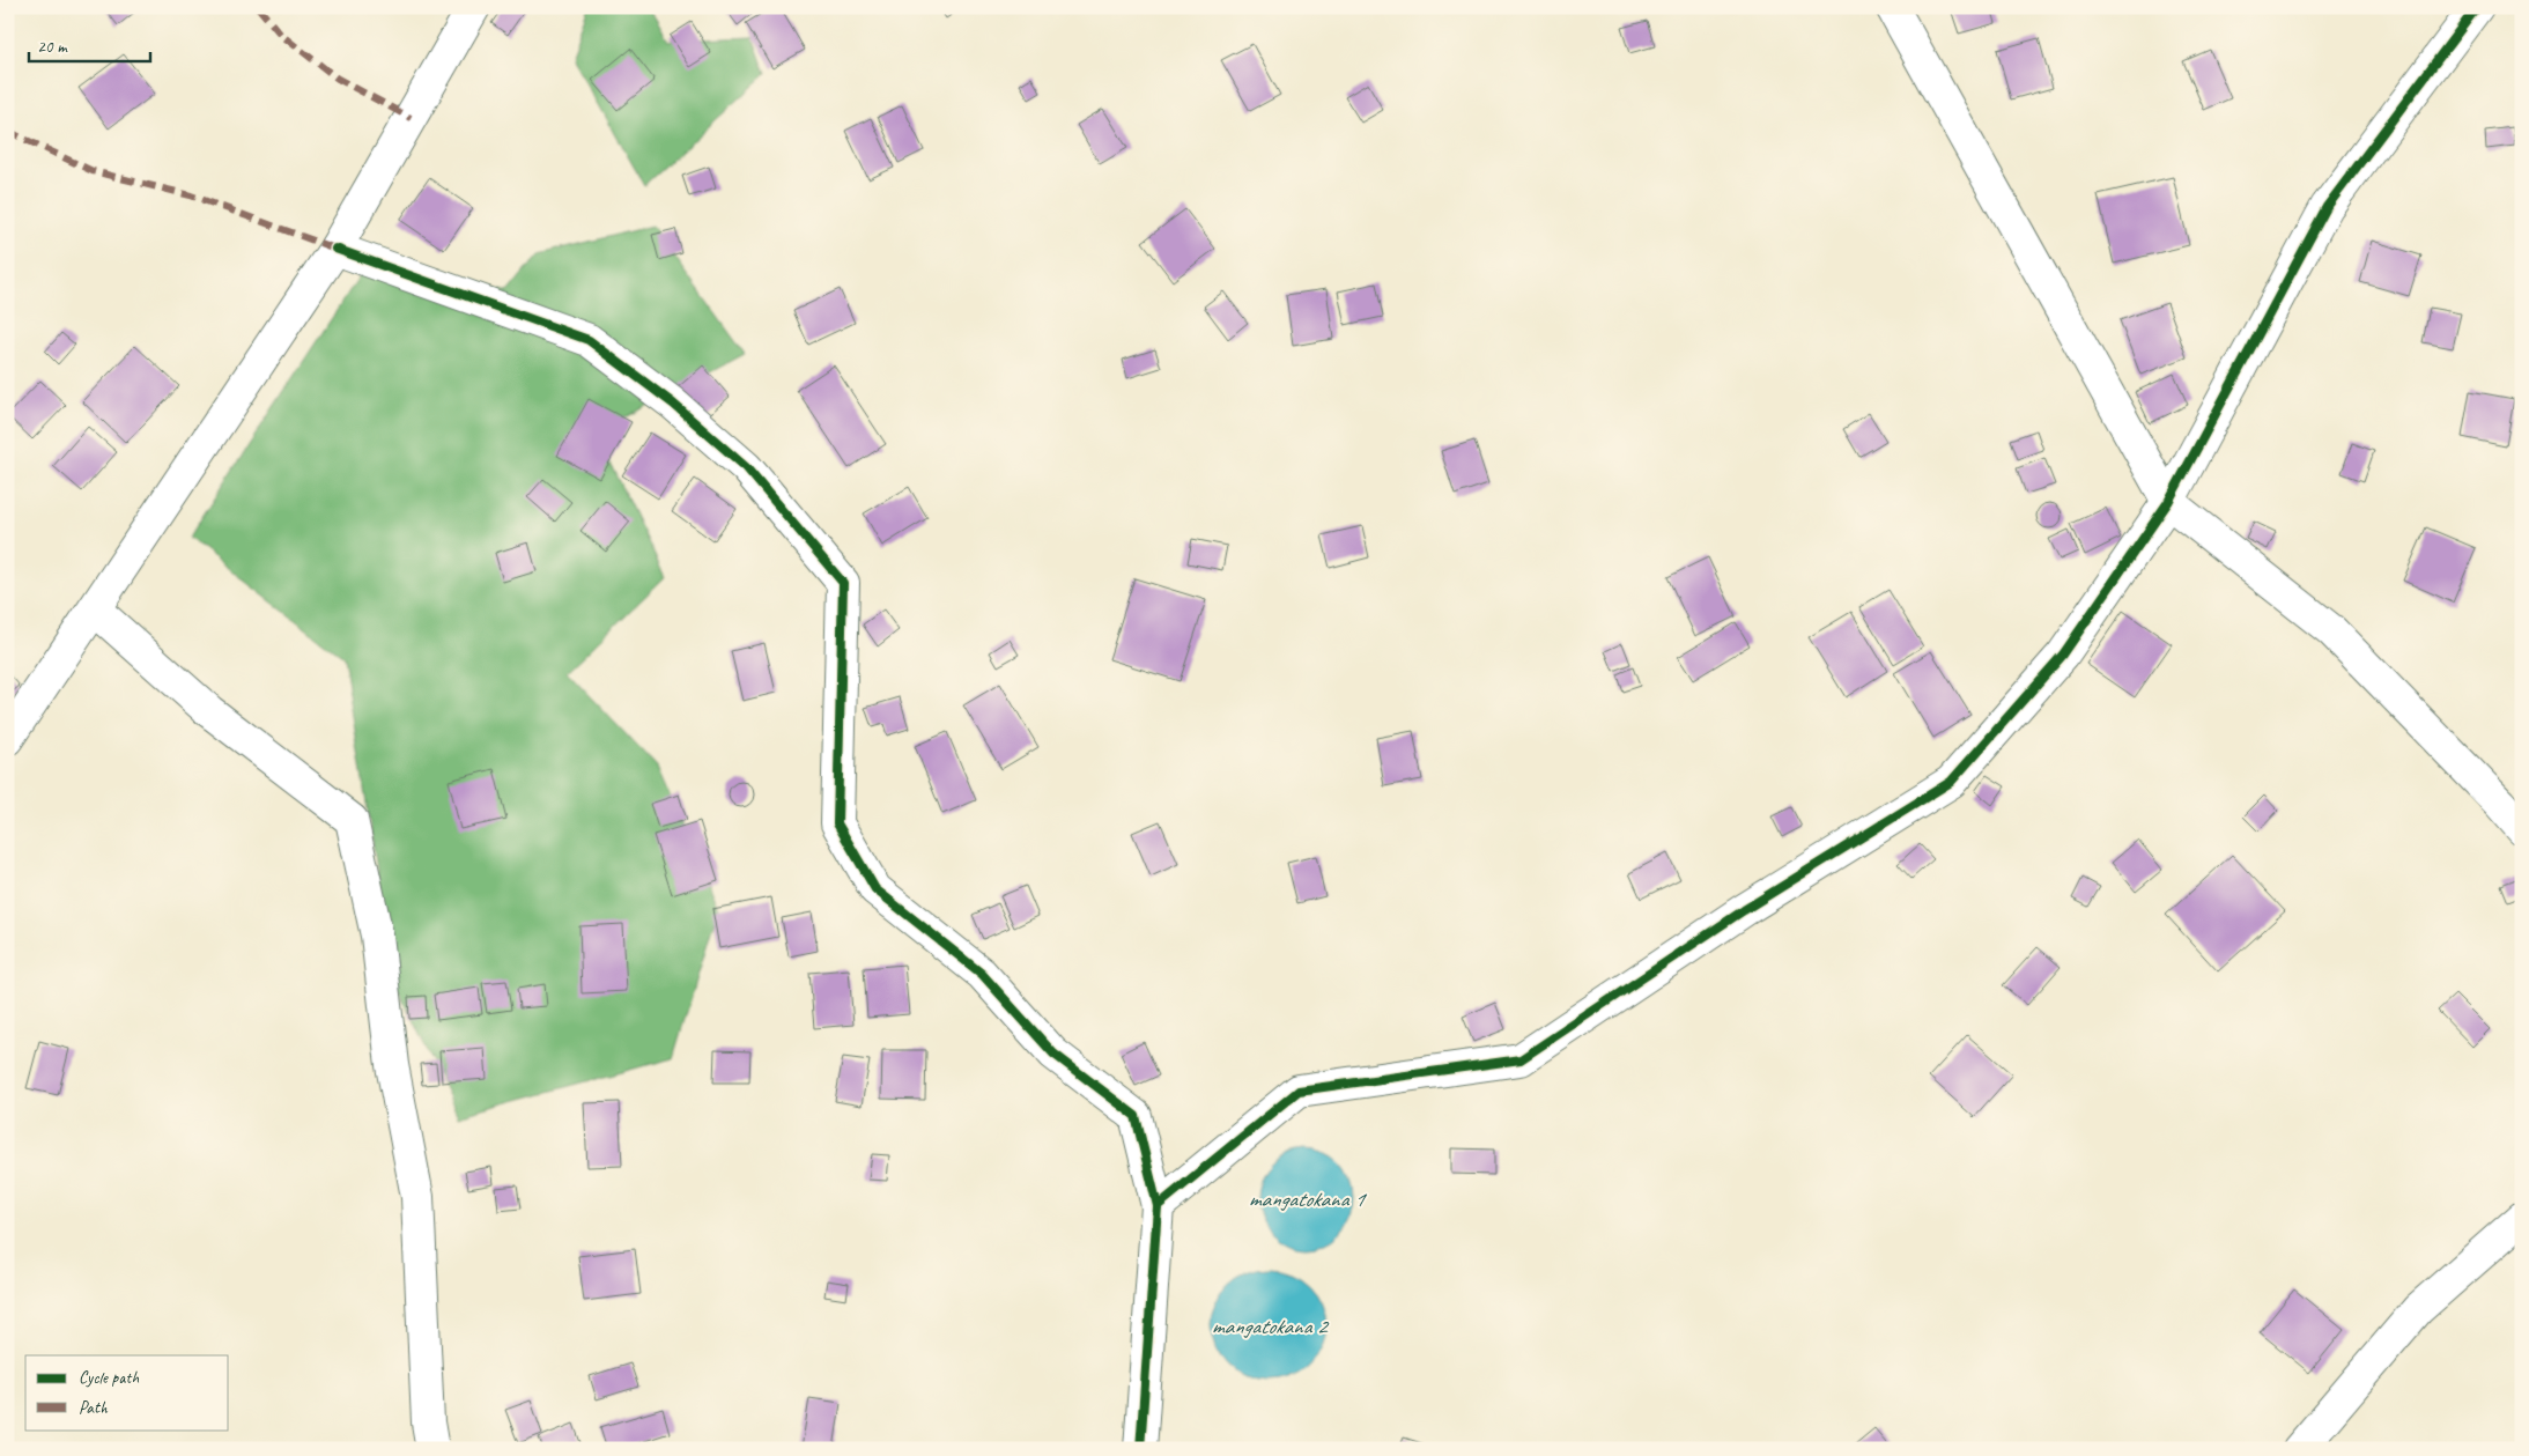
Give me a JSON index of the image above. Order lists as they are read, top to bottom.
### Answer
{
  "water": ["mangatokana 1", "mangatokana 2"],
  "legend": ["Cycle path", "Path"],
  "scale_bar": "20 m"
}
